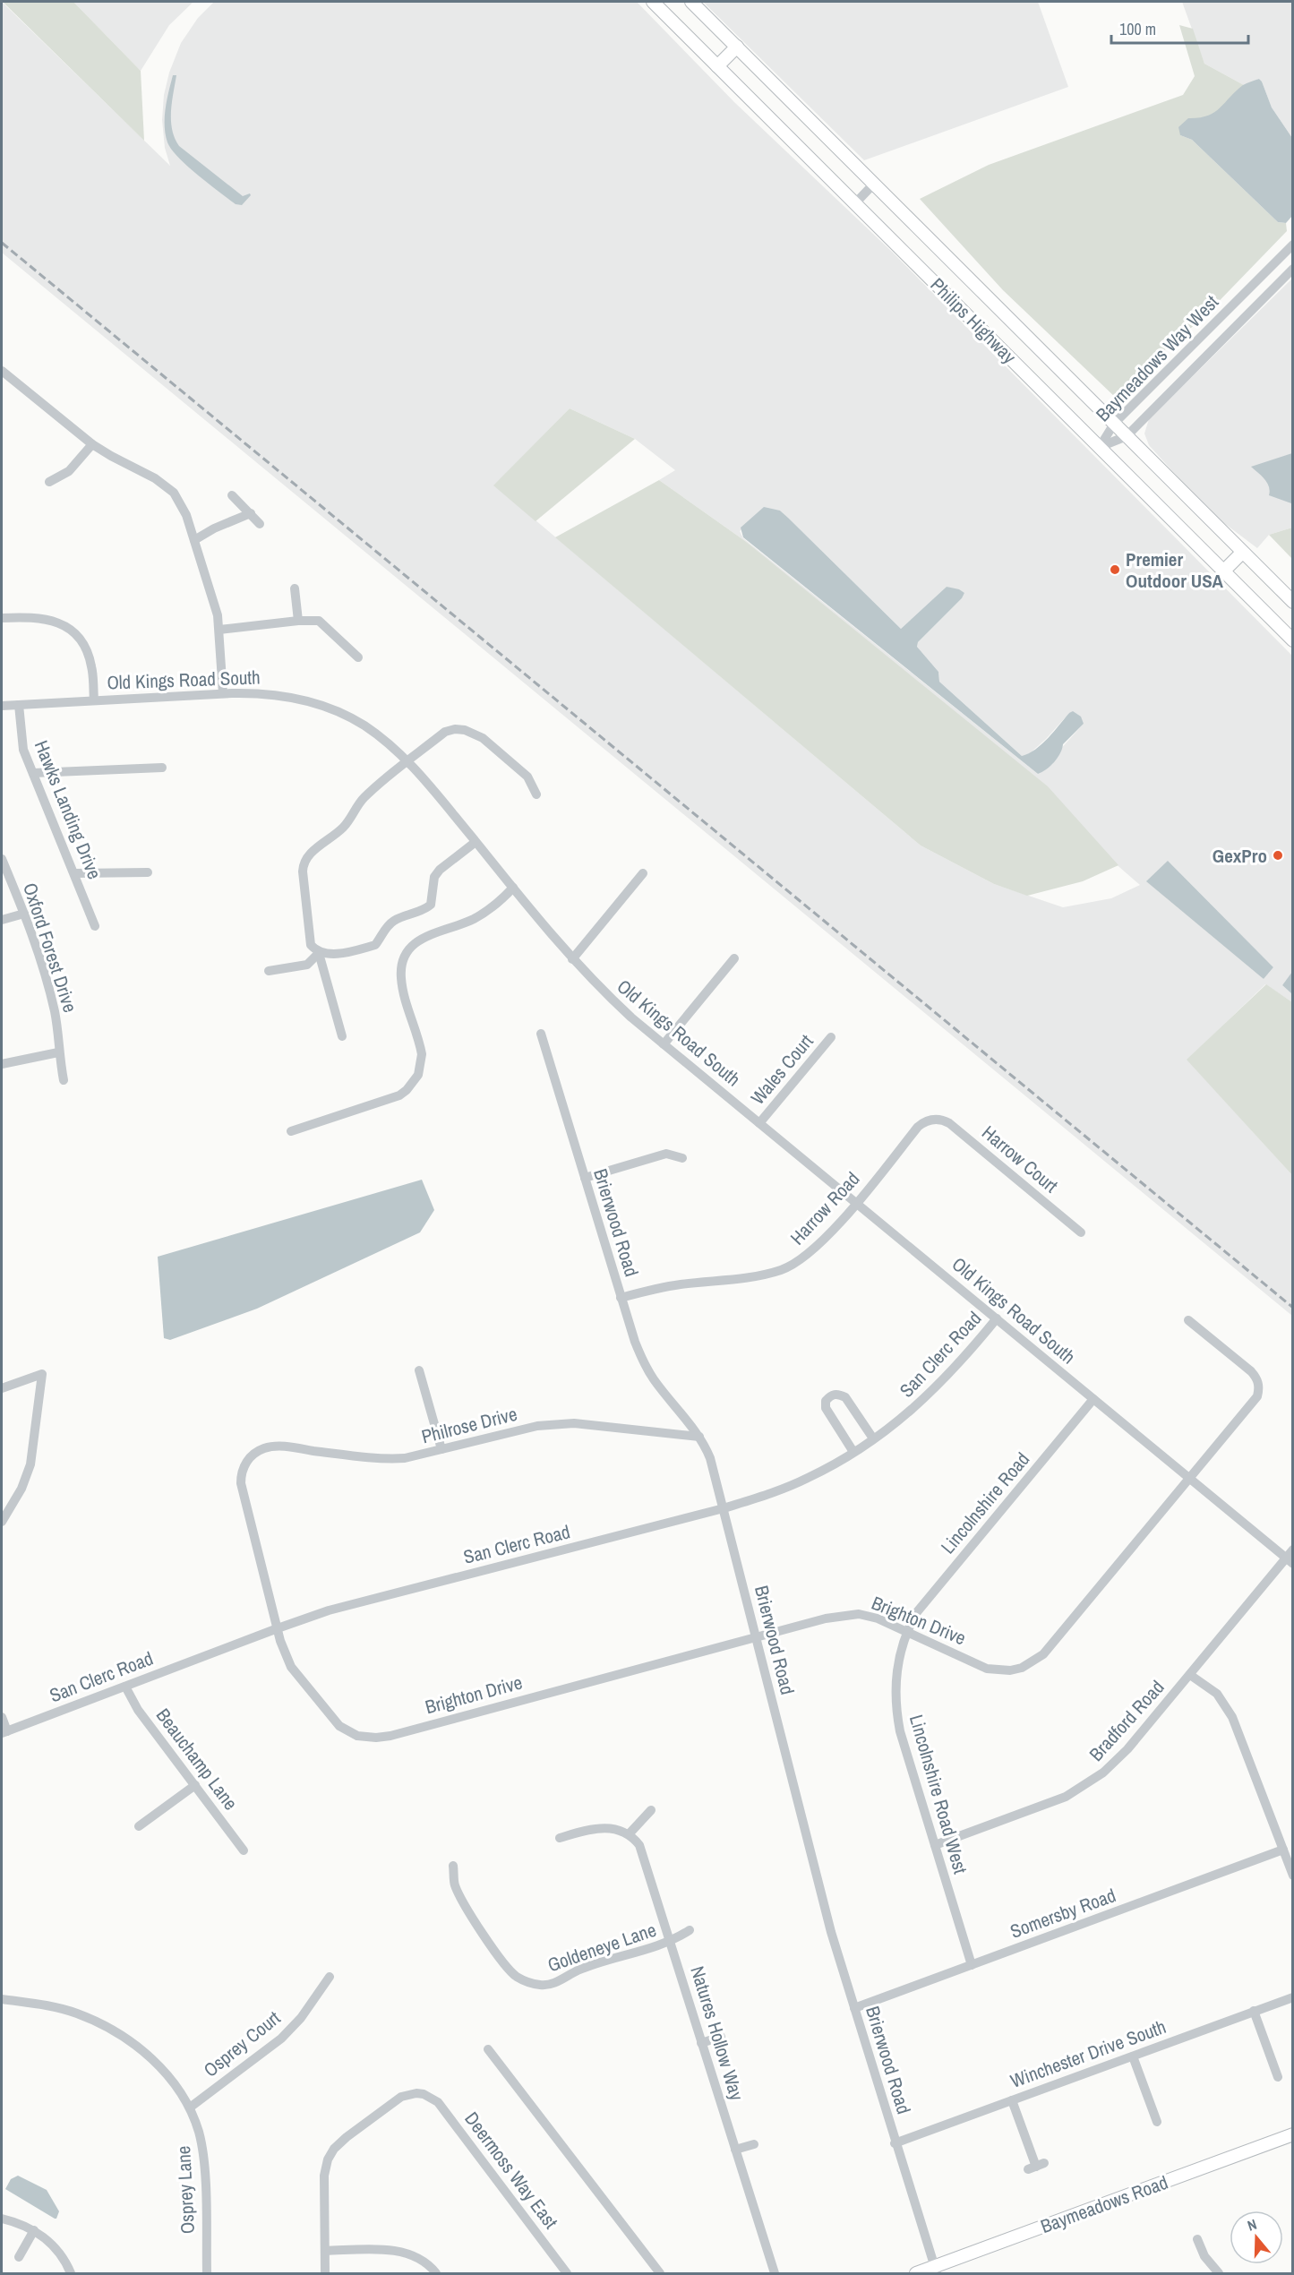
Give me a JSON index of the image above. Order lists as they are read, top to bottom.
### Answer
{
  "streets": {
    "main road": ["Philips Highway", "Baymeadows Road"],
    "street": [
      "Baymeadows Way West",
      "Old Kings Road South",
      "Hawks Landing Drive",
      "Oxford Forest Drive",
      "Wales Court",
      "Harrow Court",
      "Harrow Road",
      "Brierwood Road",
      "San Clerc Road",
      "Philrose Drive",
      "Lincolnshire Road",
      "Brighton Drive",
      "Bradford Road",
      "Beauchamp Lane",
      "Lincolnshire Road West",
      "Somersby Road",
      "Goldeneye Lane",
      "Natures Hollow Way",
      "Osprey Court",
      "Winchester Drive South",
      "Deermoss Way East",
      "Osprey Lane"
    ]
  },
  "crossings": [
    ["Philips Highway", "Baymeadows Way West"],
    ["Old Kings Road South", "Hawks Landing Drive"],
    ["Old Kings Road South", "Wales Court"],
    ["Old Kings Road South", "Harrow Road"],
    ["Old Kings Road South", "San Clerc Road"],
    ["Old Kings Road South", "Lincolnshire Road"],
    ["Old Kings Road South", "Brighton Drive"],
    ["Old Kings Road South", "Bradford Road"],
    ["Harrow Court", "Harrow Road"],
    ["Harrow Road", "Brierwood Road"],
    ["Brierwood Road", "San Clerc Road"],
    ["Brierwood Road", "Philrose Drive"],
    ["Brierwood Road", "Brighton Drive"],
    ["Brierwood Road", "Somersby Road"],
    ["Brierwood Road", "Winchester Drive South"],
    ["Brierwood Road", "Baymeadows Road"],
    ["San Clerc Road", "Brighton Drive"],
    ["San Clerc Road", "Beauchamp Lane"],
    ["Philrose Drive", "Brighton Drive"],
    ["Lincolnshire Road", "Brighton Drive"],
    ["Lincolnshire Road", "Lincolnshire Road West"],
    ["Brighton Drive", "Lincolnshire Road West"],
    ["Bradford Road", "Lincolnshire Road West"],
    ["Lincolnshire Road West", "Somersby Road"],
    ["Goldeneye Lane", "Natures Hollow Way"],
    ["Osprey Court", "Osprey Lane"]
  ],
  "places": ["Premier Outdoor USA", "GexPro"],
  "scale_bar": "100 m",
  "north": "top"
}
